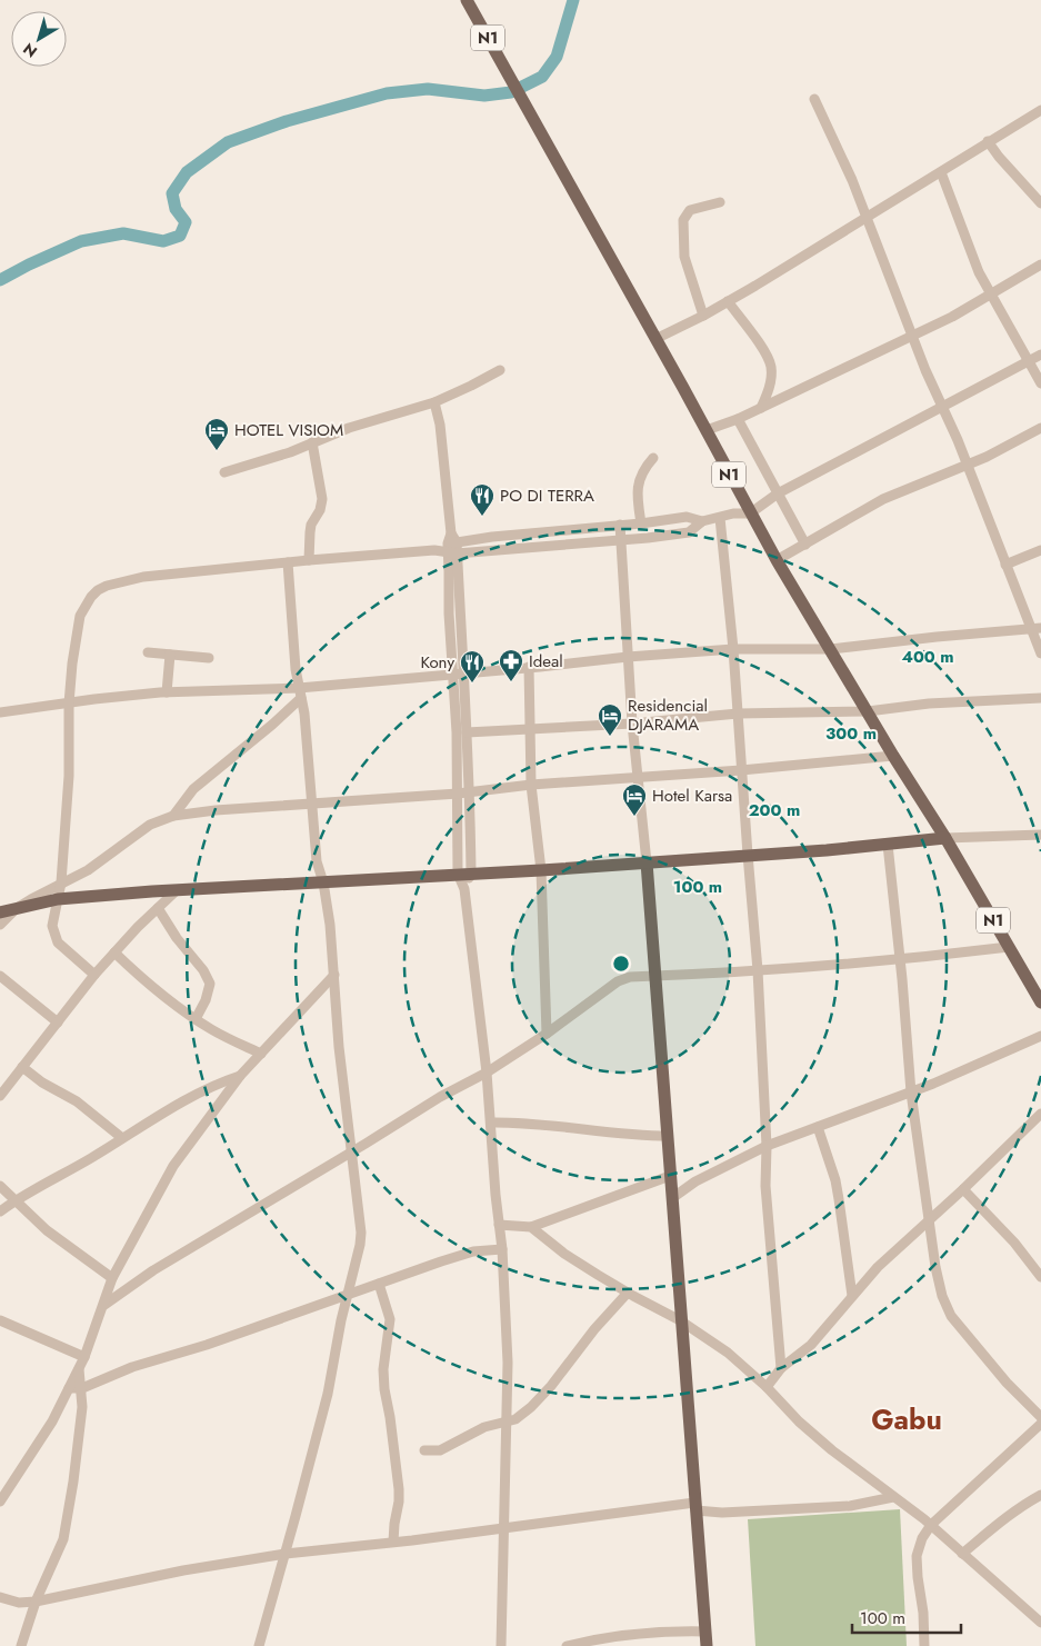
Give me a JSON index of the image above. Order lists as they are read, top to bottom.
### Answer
{
  "streets": {
    "main road": ["N1"]
  },
  "districts": ["Gabu"],
  "places": {
    "hotel": ["HOTEL VISIOM", "Residencial DJARAMA", "Hotel Karsa"],
    "restaurant": ["PO DI TERRA", "Kony"],
    "pharmacy": ["Ideal"]
  },
  "scale_bar": "100 m",
  "north": "bottom left",
  "rings": [
    "400 m",
    "300 m",
    "200 m",
    "100 m"
  ]
}
